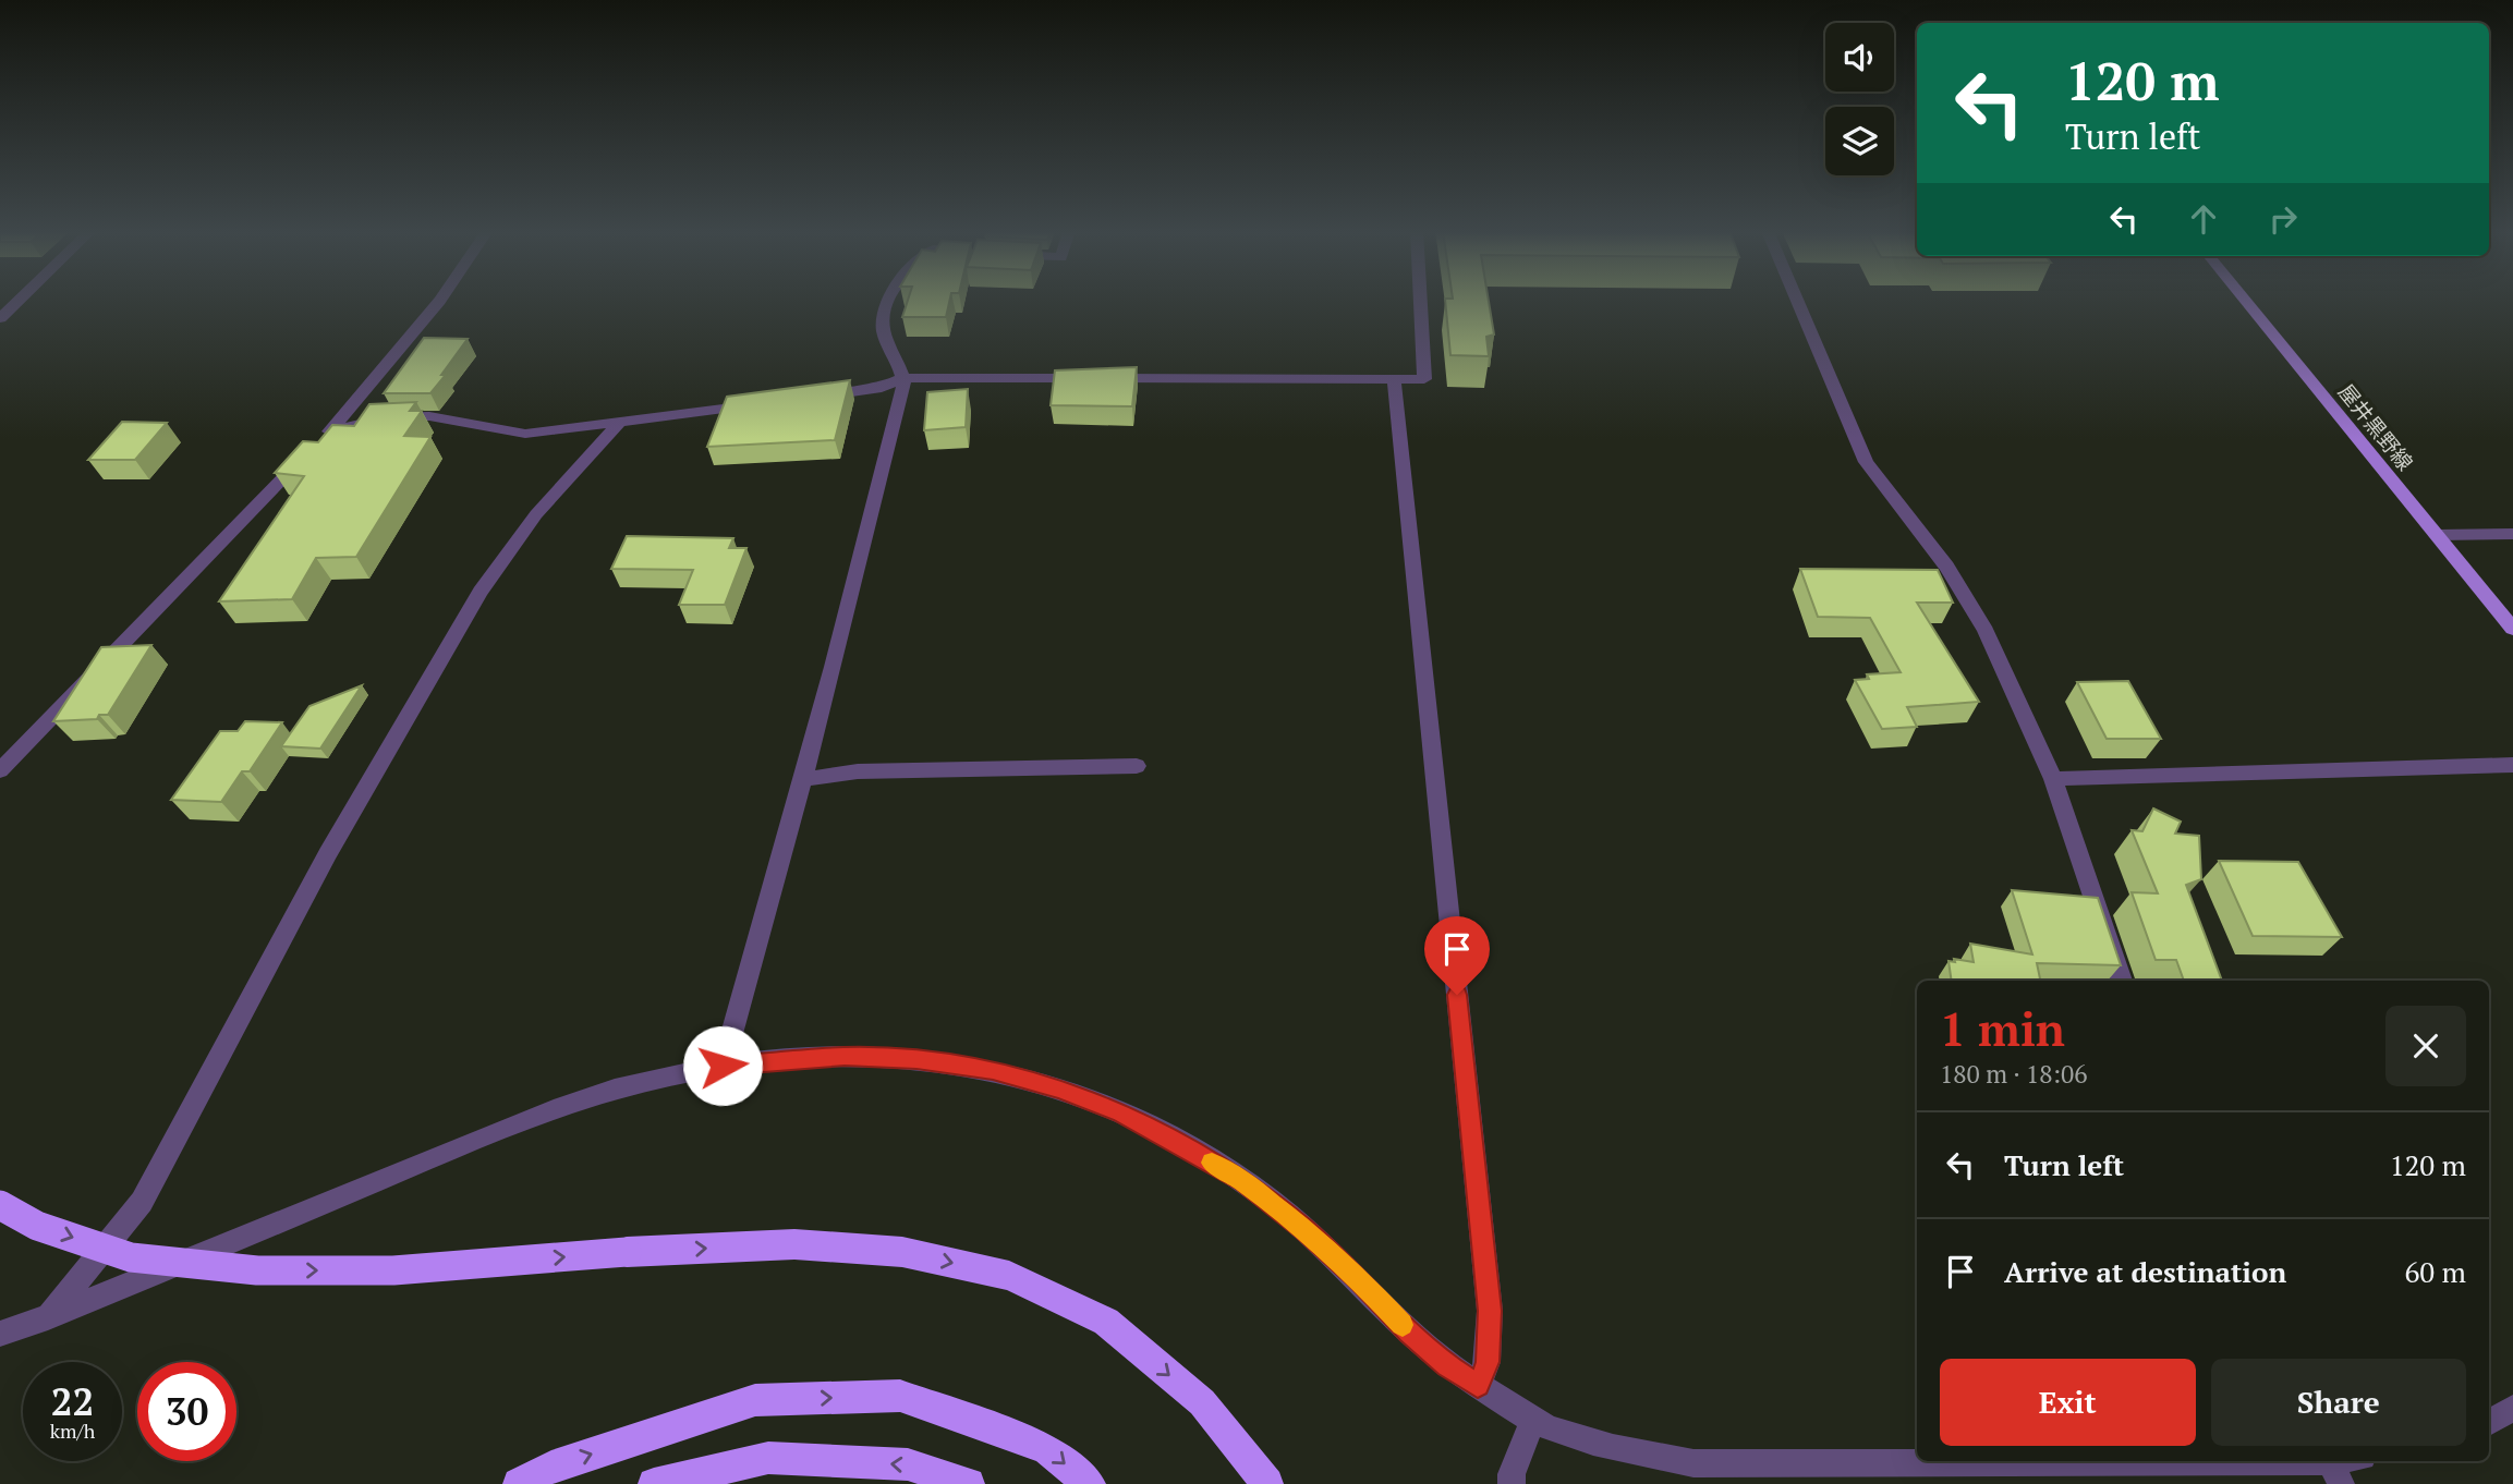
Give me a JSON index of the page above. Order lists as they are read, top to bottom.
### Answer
{
  "streets": {
    "main road": ["屋井黒野線"]
  },
  "page": {
    "turn": ["120 m", "Turn left"],
    "heading": ["1 min", "180 m · 18:06"],
    "list": [
      {
        "name": "Turn left",
        "value": "120 m"
      },
      {
        "name": "Arrive at destination",
        "value": "60 m"
      }
    ],
    "buttons": ["Exit", "Share"],
    "speed": "22 km/h",
    "limit": "30"
  }
}
